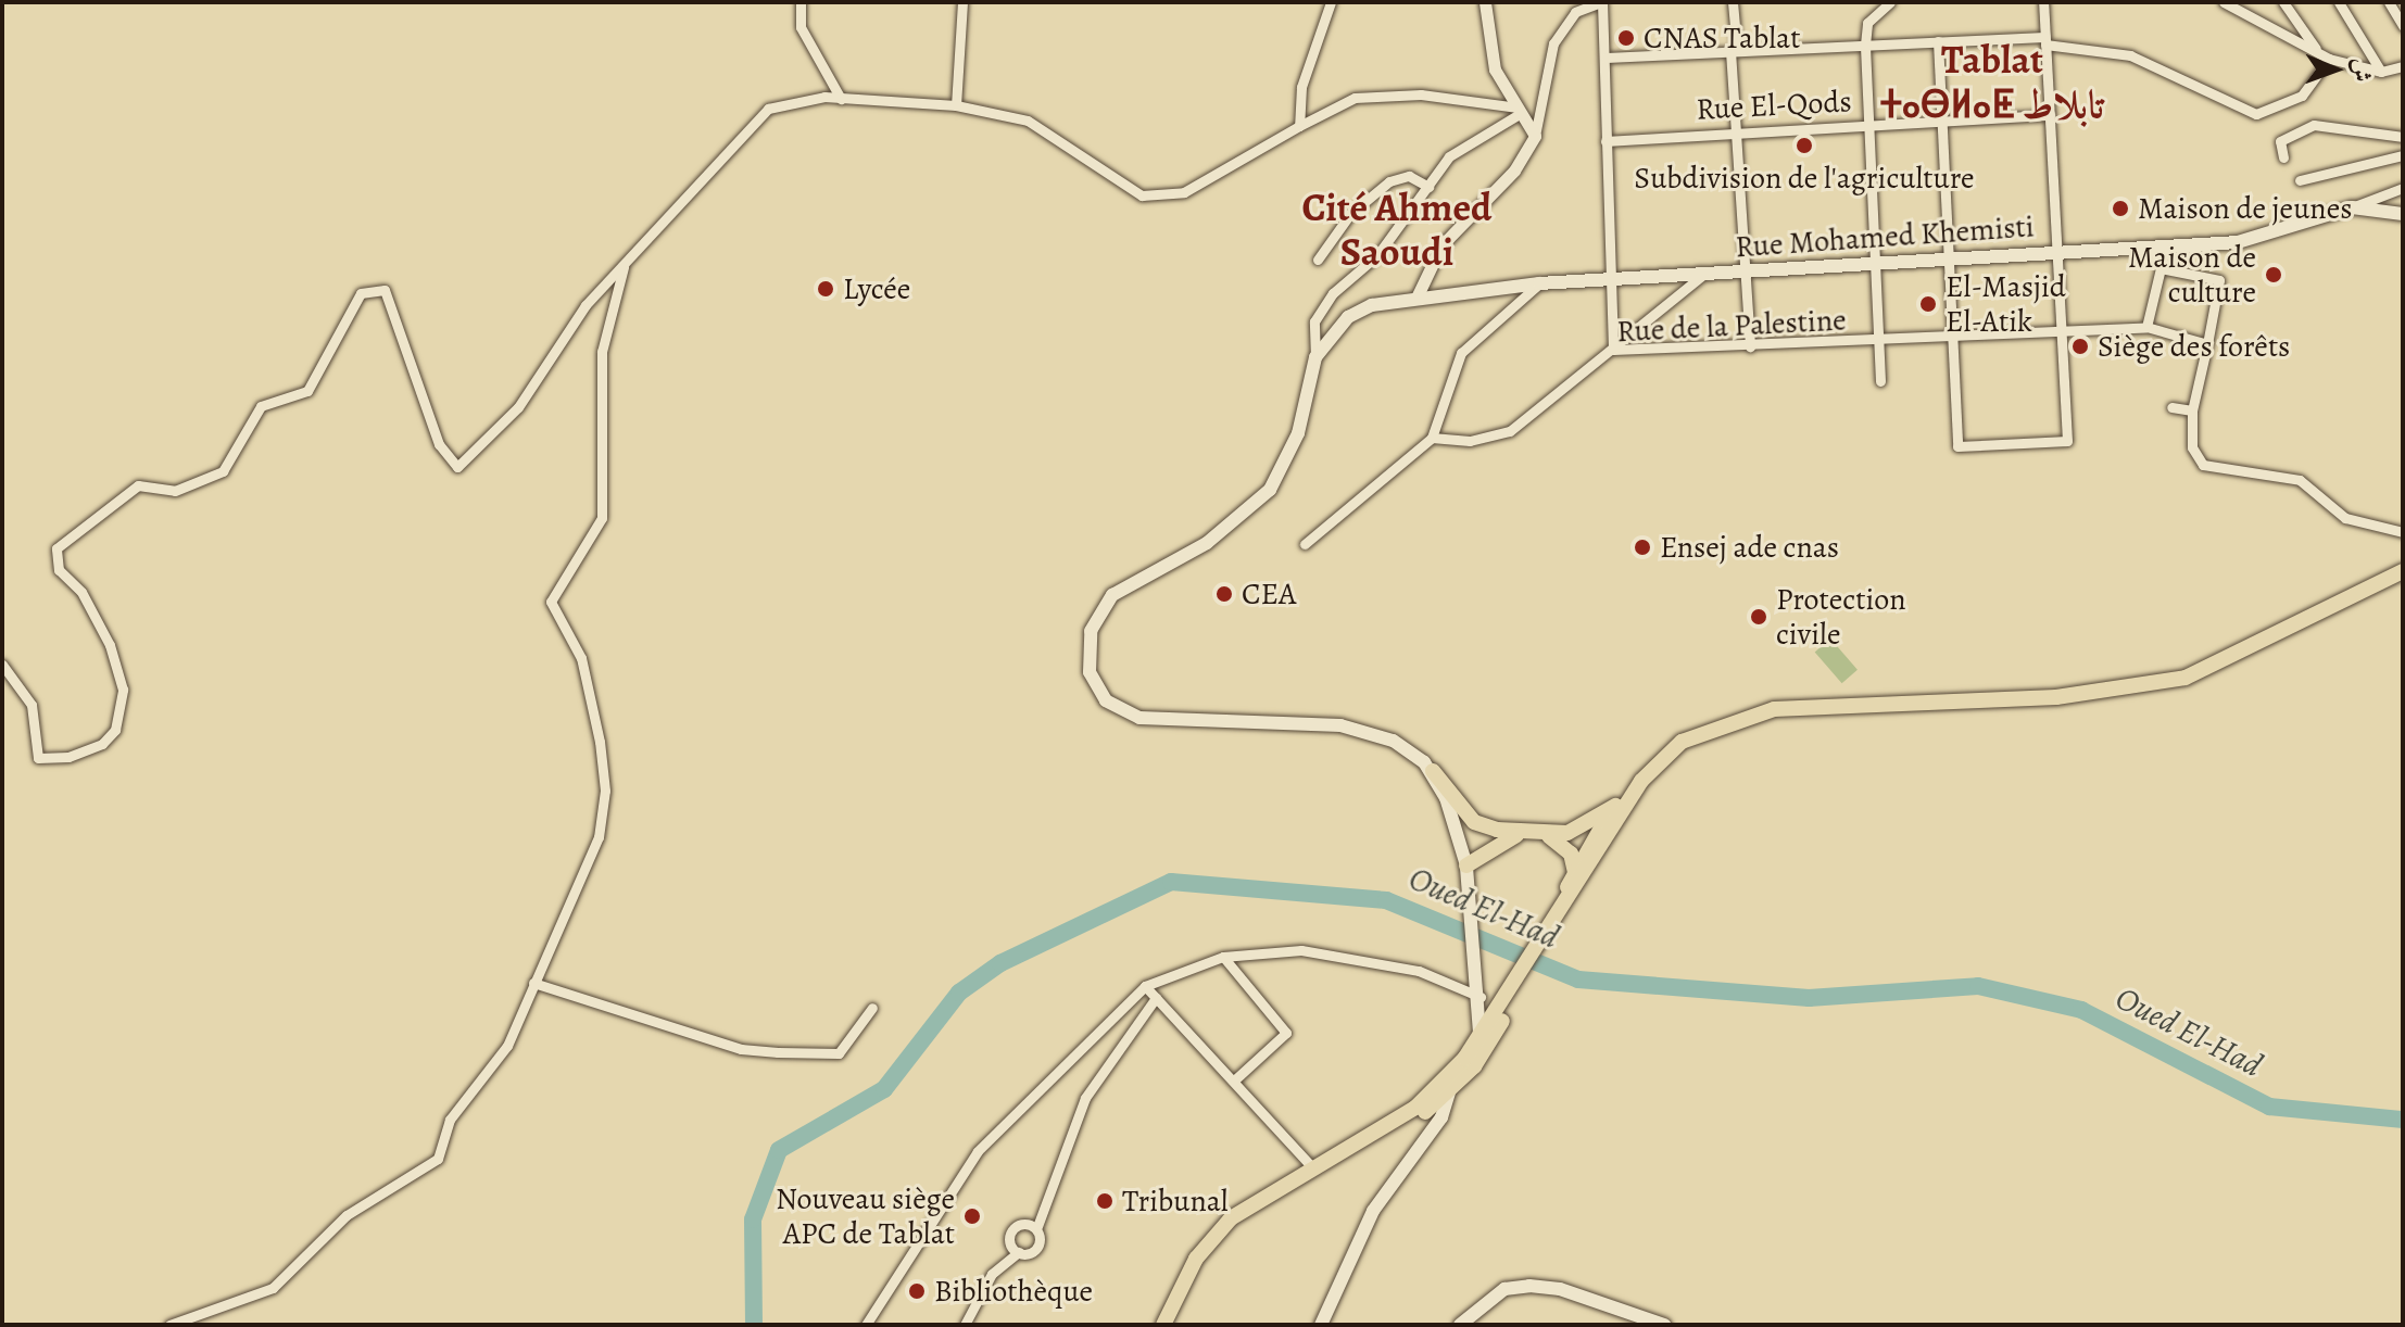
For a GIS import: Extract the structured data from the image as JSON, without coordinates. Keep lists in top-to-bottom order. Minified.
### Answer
{"streets":{"main road":["Rue Mohamed Khemisti"],"street":["Rue El-Qods","Rue de la Palestine"]},"districts":["Tablat ⵜⴰⴱⵍⴰⵟ تابلاط","Cité Ahmed Saoudi"],"water":["Oued El-Had"],"places":["CNAS Tablat","Subdivision de l'agriculture","Maison de jeunes","Maison de culture","Lycée","El-Masjid El-Atik","Siège des forêts","Ensej ade cnas","CEA","Protection civile","Tribunal","Nouveau siège APC de Tablat","Bibliothèque"],"north":"right"}
